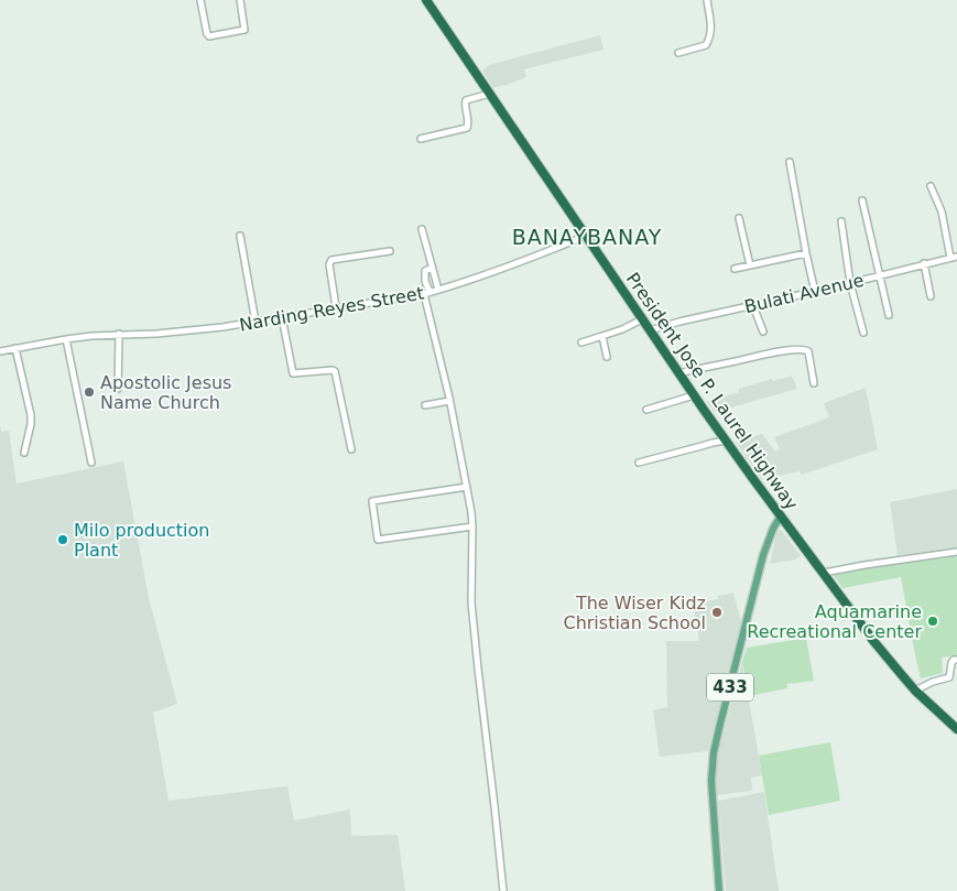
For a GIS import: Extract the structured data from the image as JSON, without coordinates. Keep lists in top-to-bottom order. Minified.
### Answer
{"streets":{"highway":["President Jose P. Laurel Highway"],"main road":["433"],"street":["Bulati Avenue","Narding Reyes Street"]},"crossings":[["Bulati Avenue","President Jose P. Laurel Highway"],["Narding Reyes Street","President Jose P. Laurel Highway"],["President Jose P. Laurel Highway","433"]],"districts":["BANAYBANAY"],"places":["Apostolic Jesus Name Church","Milo production Plant","The Wiser Kidz Christian School","Aquamarine Recreational Center"]}
